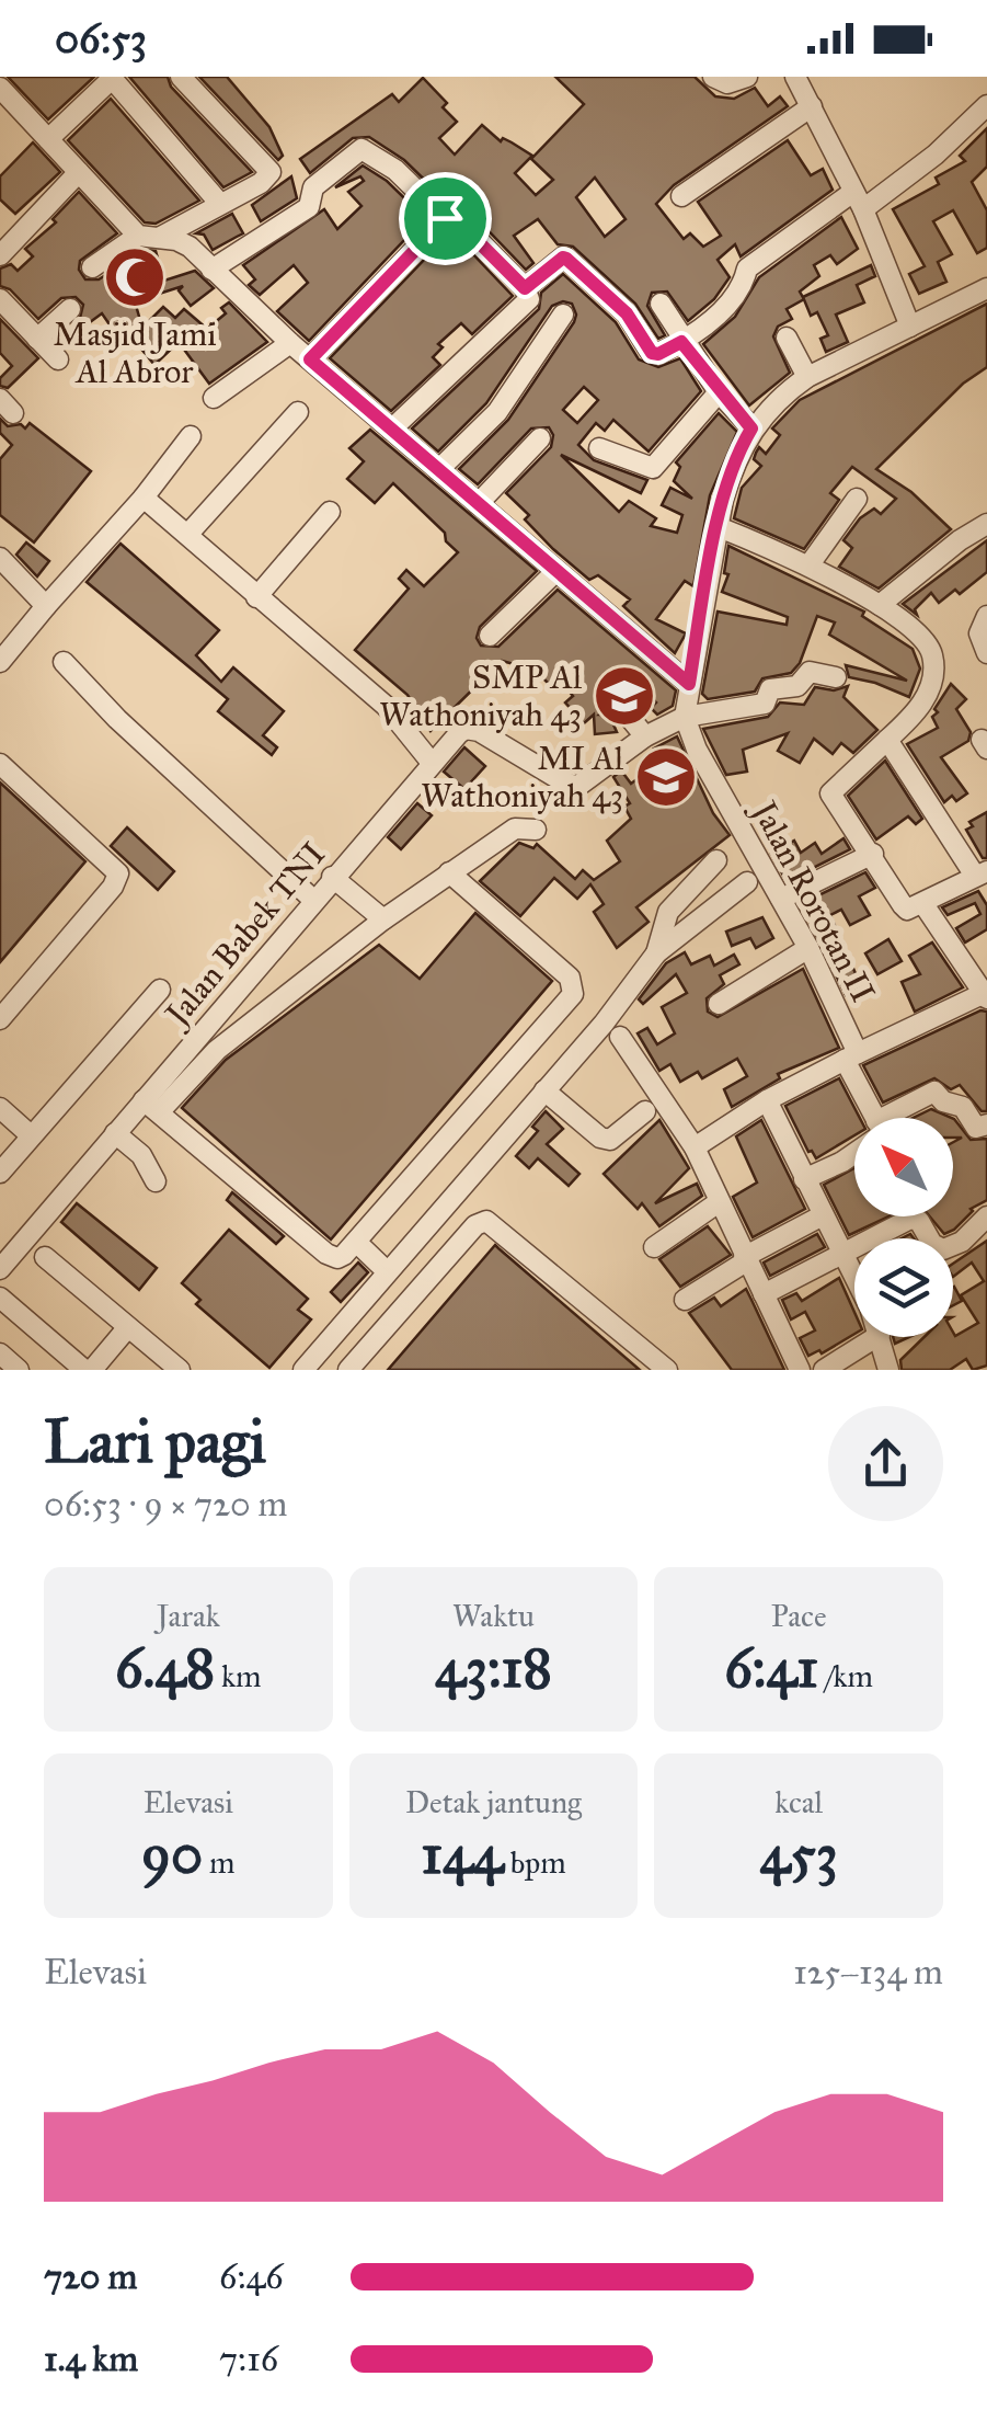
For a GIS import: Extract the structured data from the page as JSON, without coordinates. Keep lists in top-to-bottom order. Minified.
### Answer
{"streets":{"street":["Jalan Rorotan II","Jalan Babek TNI"]},"places":{"mosque":["Masjid Jami Al Abror"],"school or university":["SMP Al Wathoniyah 43","MI Al Wathoniyah 43"]},"north":"top left","page":{"status":"06:53","heading":["Lari pagi","06:53 · 9 × 720 m"],"stats":[["Jarak","6.48 km"],["Waktu","43:18"],["Pace","6:41 /km"],["Elevasi","90 m"],["Detak jantung","144 bpm"],["kcal","453"]],"chart":["Elevasi","125–134 m"],"list":[{"name":"720 m","note":"6:46"},{"name":"1.4 km","note":"7:16"}]}}
